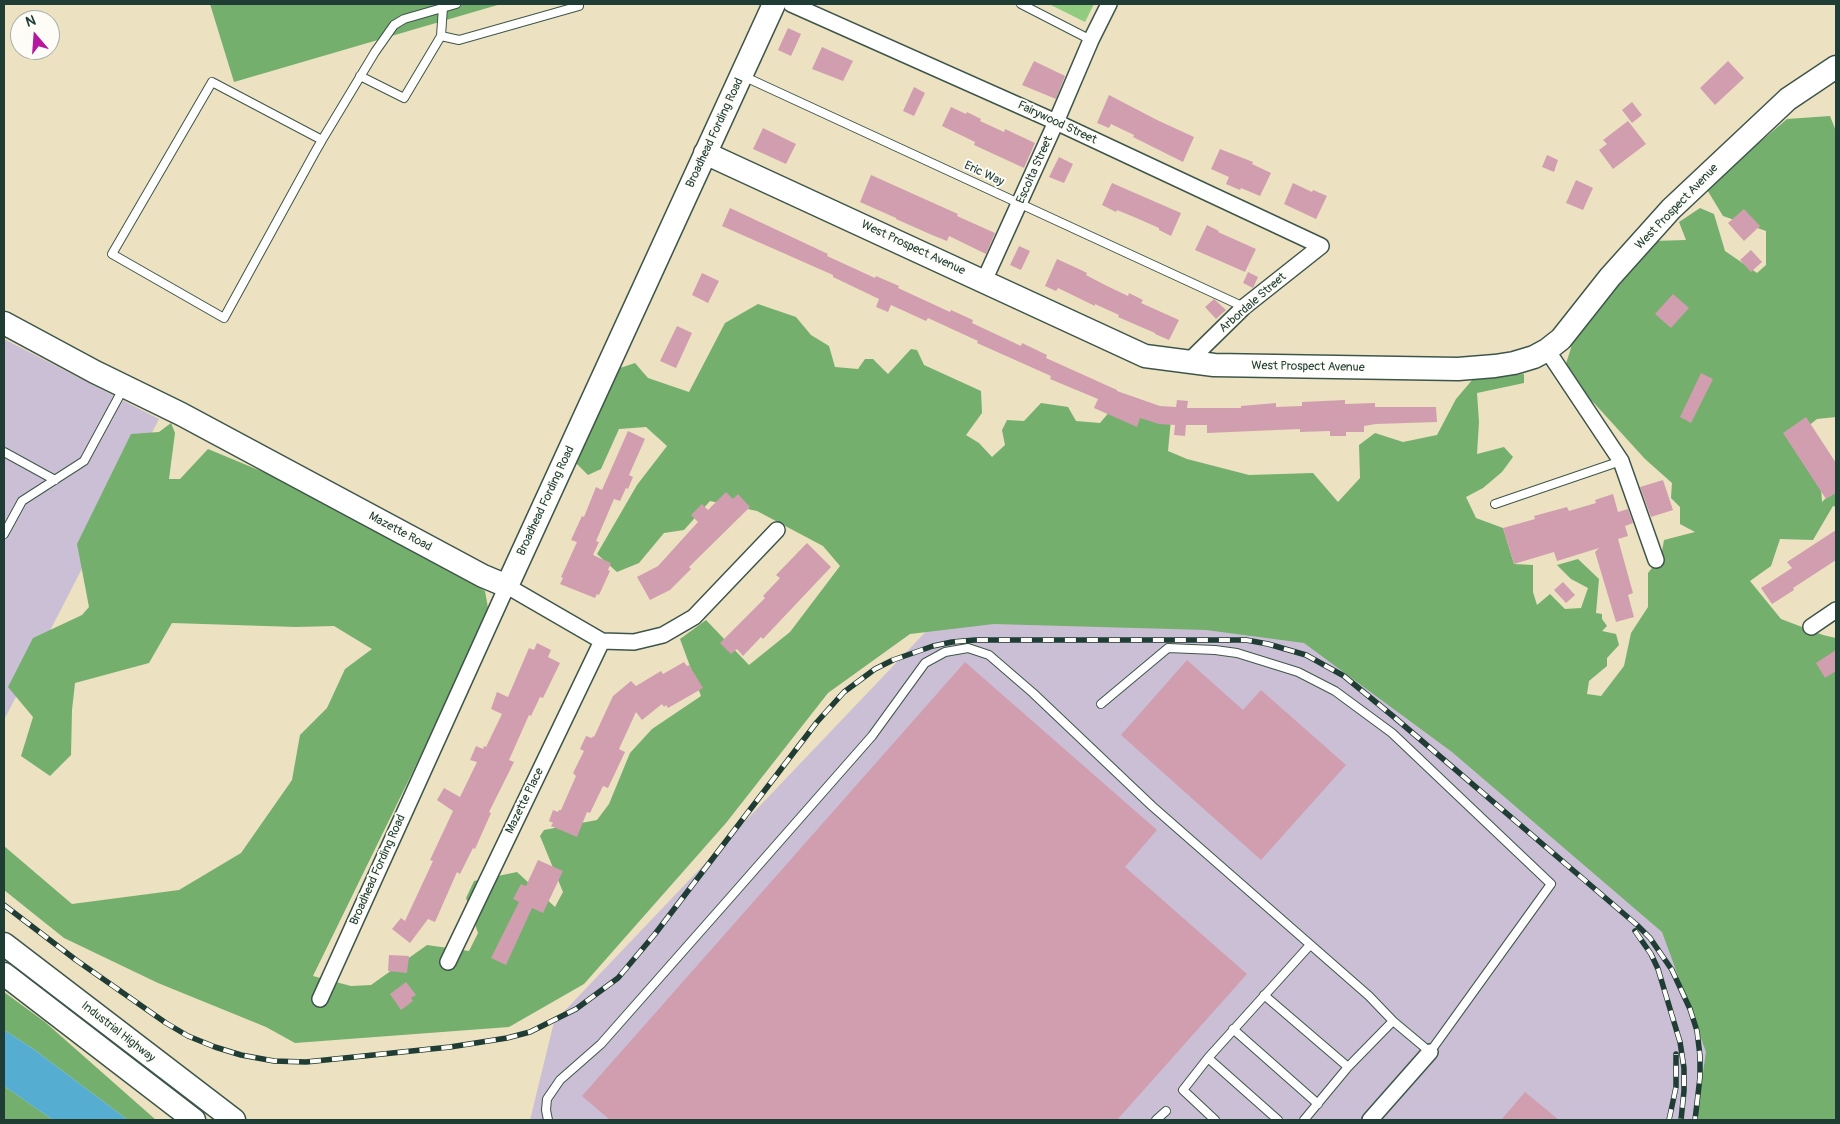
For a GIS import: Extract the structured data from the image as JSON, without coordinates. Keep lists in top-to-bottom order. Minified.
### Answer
{"streets":{"street":["Fairywood Street","Broadhead Fording Road","Escolta Street","West Prospect Avenue","Arbordale Street","Mazette Road","Mazette Place","Industrial Highway"],"lane":["Eric Way"]},"crossings":[["Fairywood Street","Escolta Street"],["Fairywood Street","Arbordale Street"],["Broadhead Fording Road","Eric Way"],["Broadhead Fording Road","West Prospect Avenue"],["Broadhead Fording Road","Mazette Road"],["Escolta Street","Eric Way"],["Escolta Street","West Prospect Avenue"],["Eric Way","Arbordale Street"],["West Prospect Avenue","Arbordale Street"],["Mazette Road","Mazette Place"]],"north":"top"}
